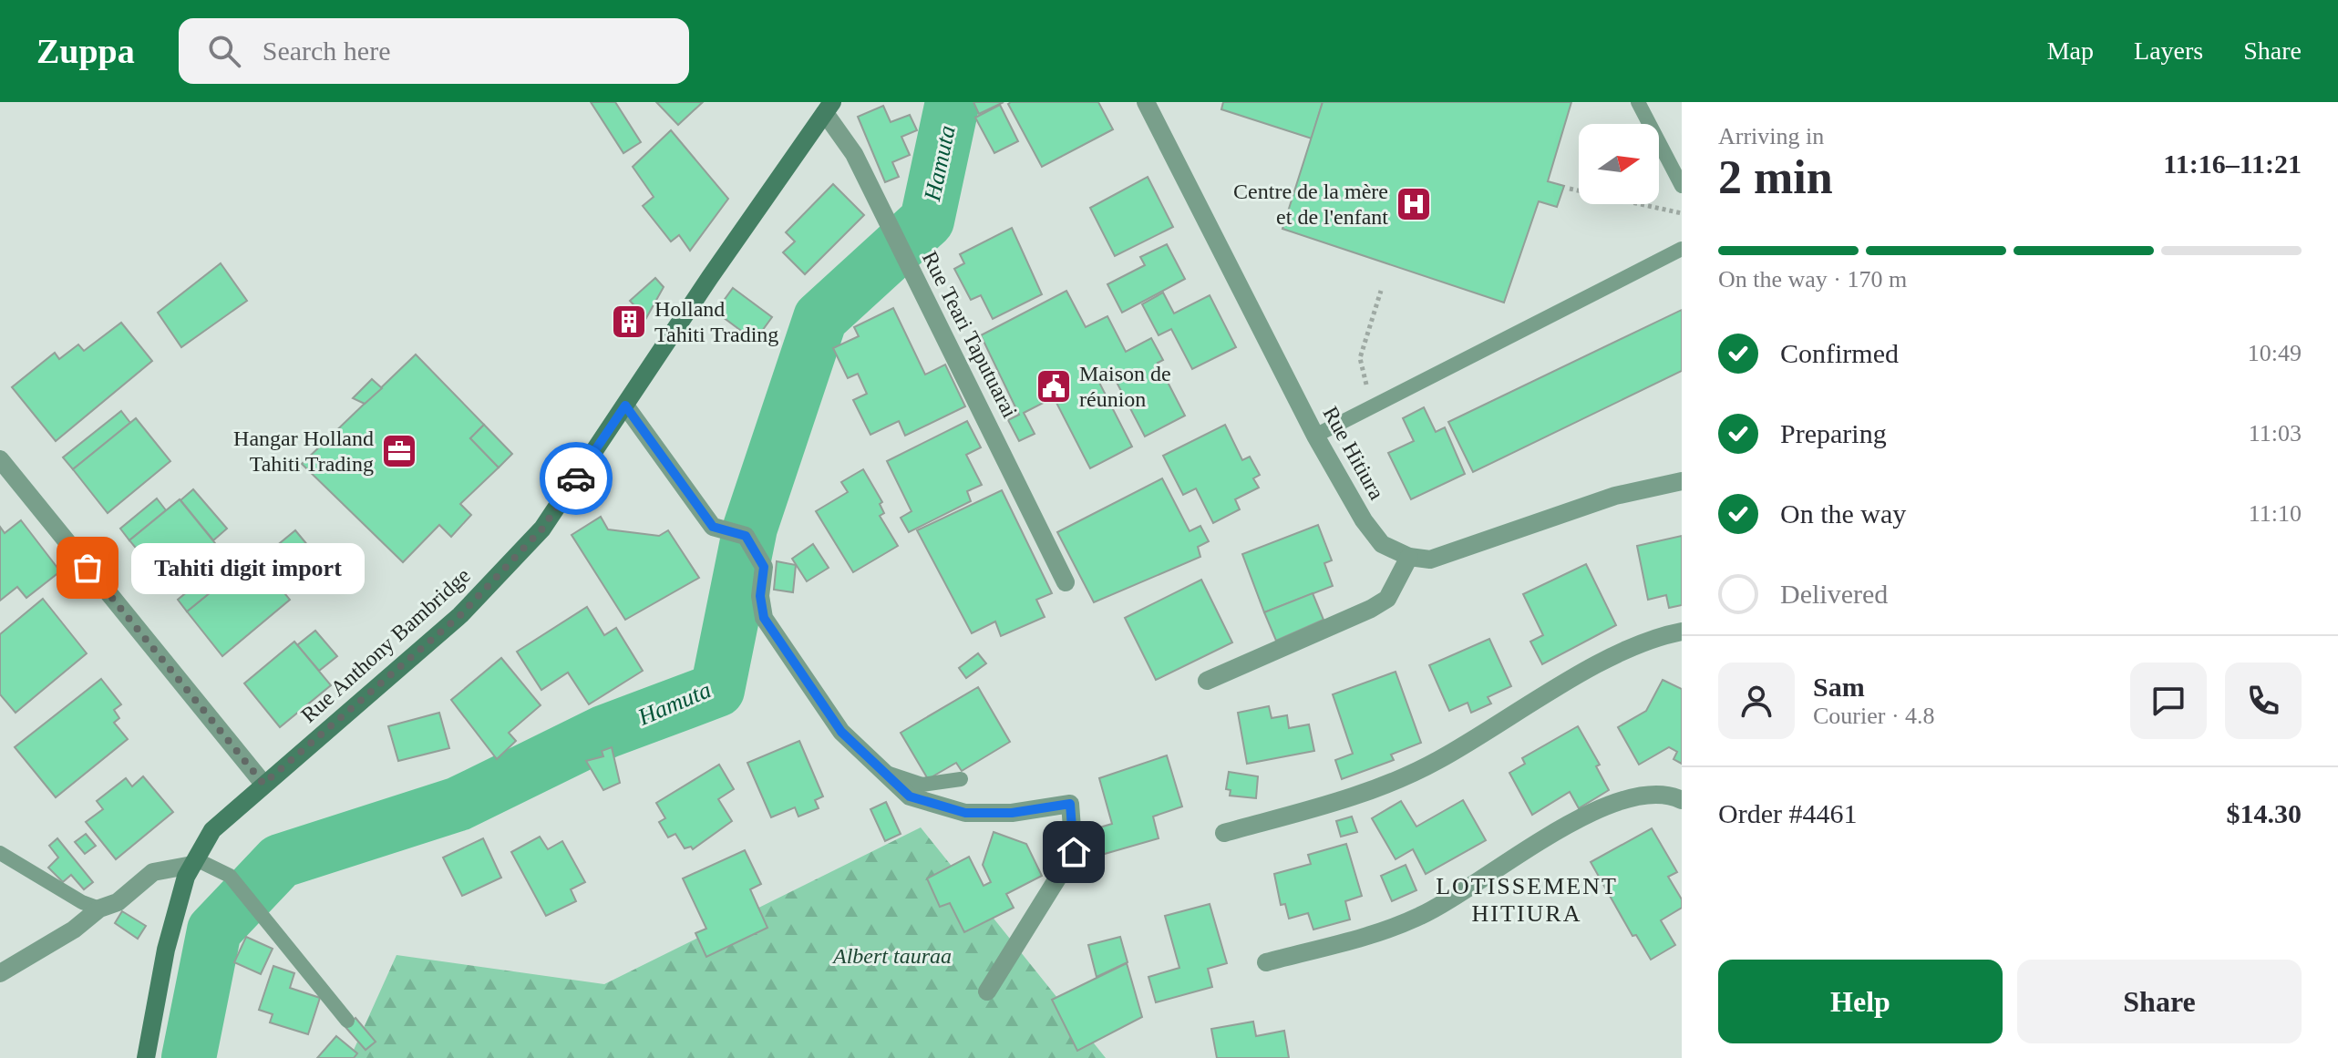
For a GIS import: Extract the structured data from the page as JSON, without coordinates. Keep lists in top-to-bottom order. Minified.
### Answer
{"streets":{"main road":["Rue Anthony Bambridge"],"street":["Rue Teari Taputuarai","Rue Hitiura"]},"crossings":[["Rue Teari Taputuarai","Rue Anthony Bambridge"]],"districts":["LOTISSEMENT HITIURA"],"water":["Hamuta"],"parks":["Albert tauraa"],"places":{"hospital":["Centre de la mère et de l'enfant"],"building":["Holland Tahiti Trading"],"public building":["Maison de réunion"],"office":["Hangar Holland Tahiti Trading"],"other":["Tahiti digit import"]},"north":"right","page":{"header":"Zuppa","search":"Search here","nav":["Map","Layers","Share"],"heading":["2 min","Arriving in","11:16–11:21"],"panel":["Sam","Courier · 4.8","Order #4461","$14.30"],"bar":"On the way · 170 m","list":[["Confirmed","10:49"],["Preparing","11:03"],["On the way","11:10"],"Delivered"],"bubble":"Tahiti digit import","buttons":["Help","Share"]}}
